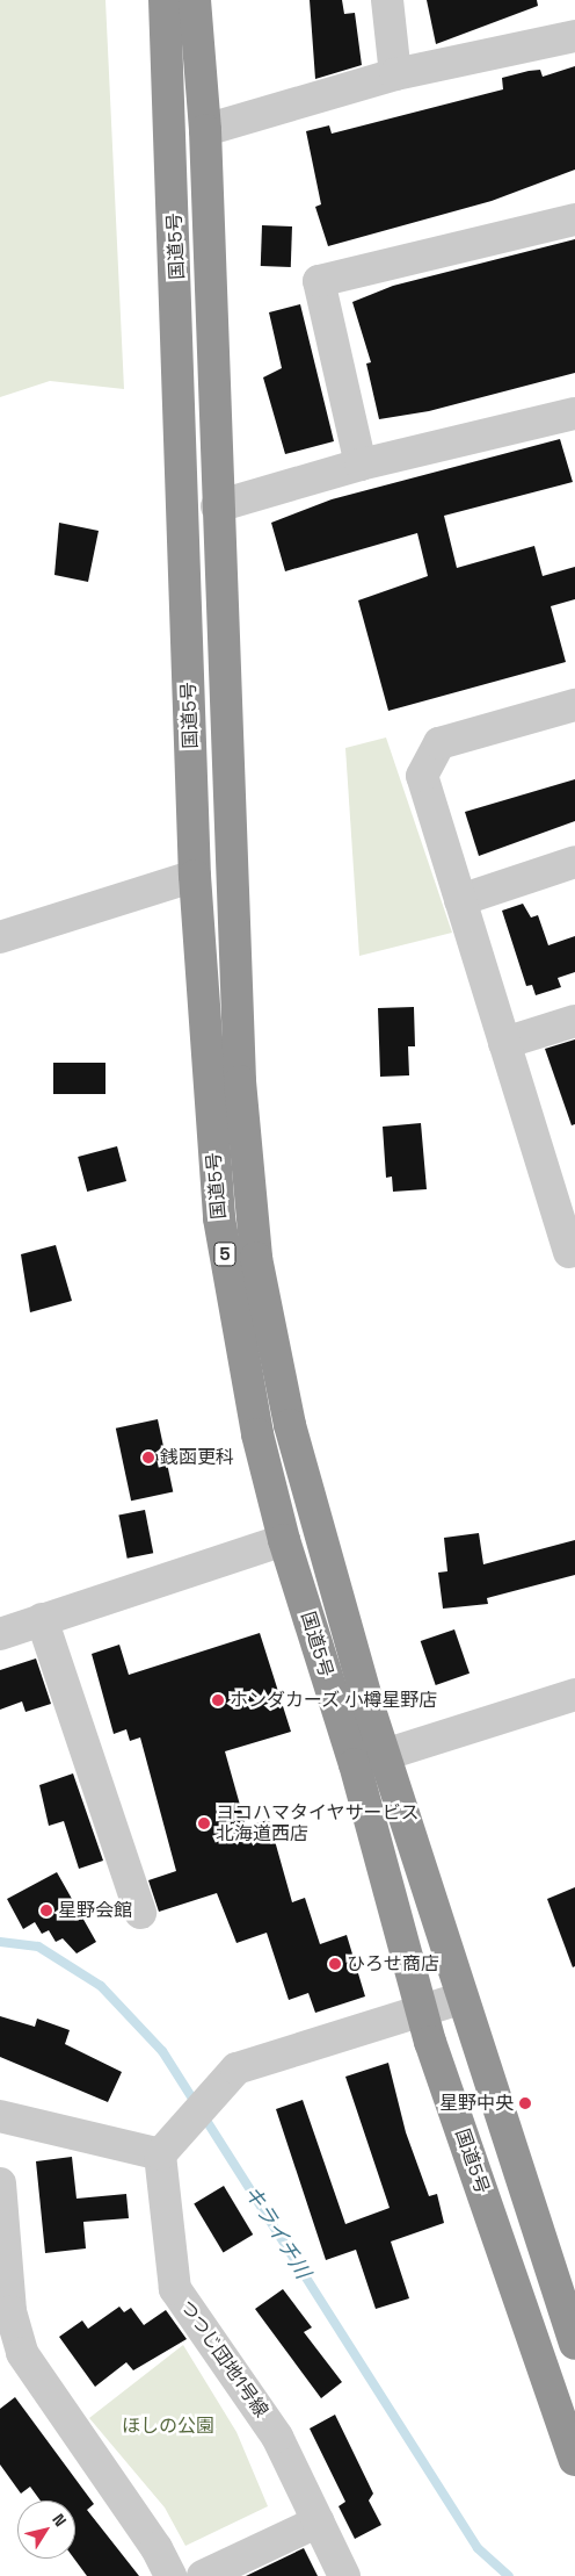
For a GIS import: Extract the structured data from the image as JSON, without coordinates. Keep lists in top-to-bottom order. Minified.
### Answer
{"streets":{"highway":["国道5号","5"],"street":["つつじ団地1号線"]},"water":["キライチ川"],"parks":["ほしの公園"],"places":["銭函更科","ホンダカーズ 小樽星野店","ヨコハマタイヤサービス 北海道西店","星野会館","ひろせ商店","星野中央"],"north":"top right"}
